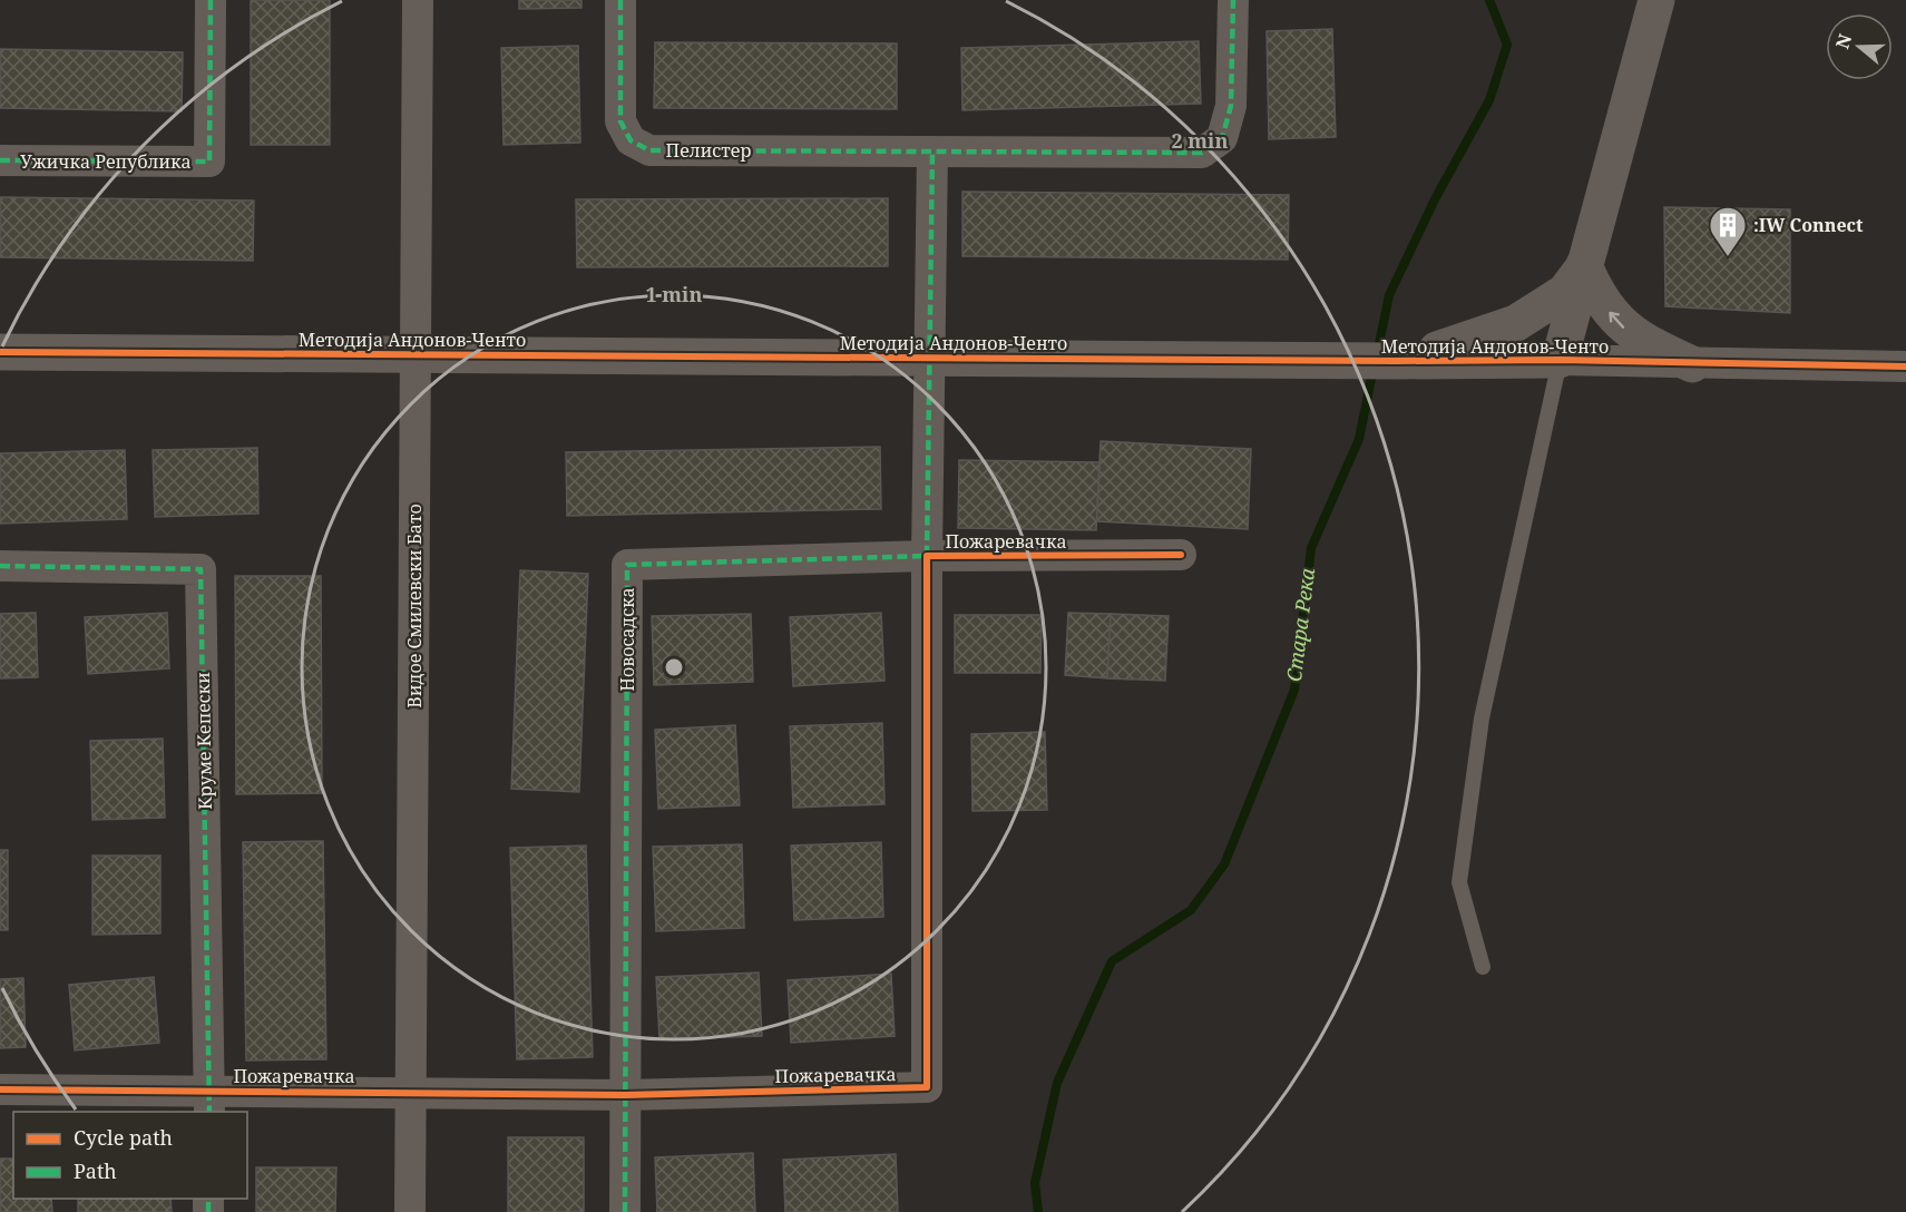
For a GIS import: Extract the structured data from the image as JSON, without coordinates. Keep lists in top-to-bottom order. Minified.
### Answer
{"streets":{"street":["Пелистер","Ужичка Република","Методија Андонов-Ченто","Пожаревачка","Видое Смилевски Бато","Новосадска","Круме Кепески"]},"crossings":[["Методија Андонов-Ченто","Видое Смилевски Бато"],["Пожаревачка","Видое Смилевски Бато"],["Пожаревачка","Новосадска"],["Пожаревачка","Круме Кепески"]],"water":["Стара Река"],"places":{"building":[":IW Connect"]},"legend":["Cycle path","Path"],"north":"left","rings":["2 min","1 min"]}
